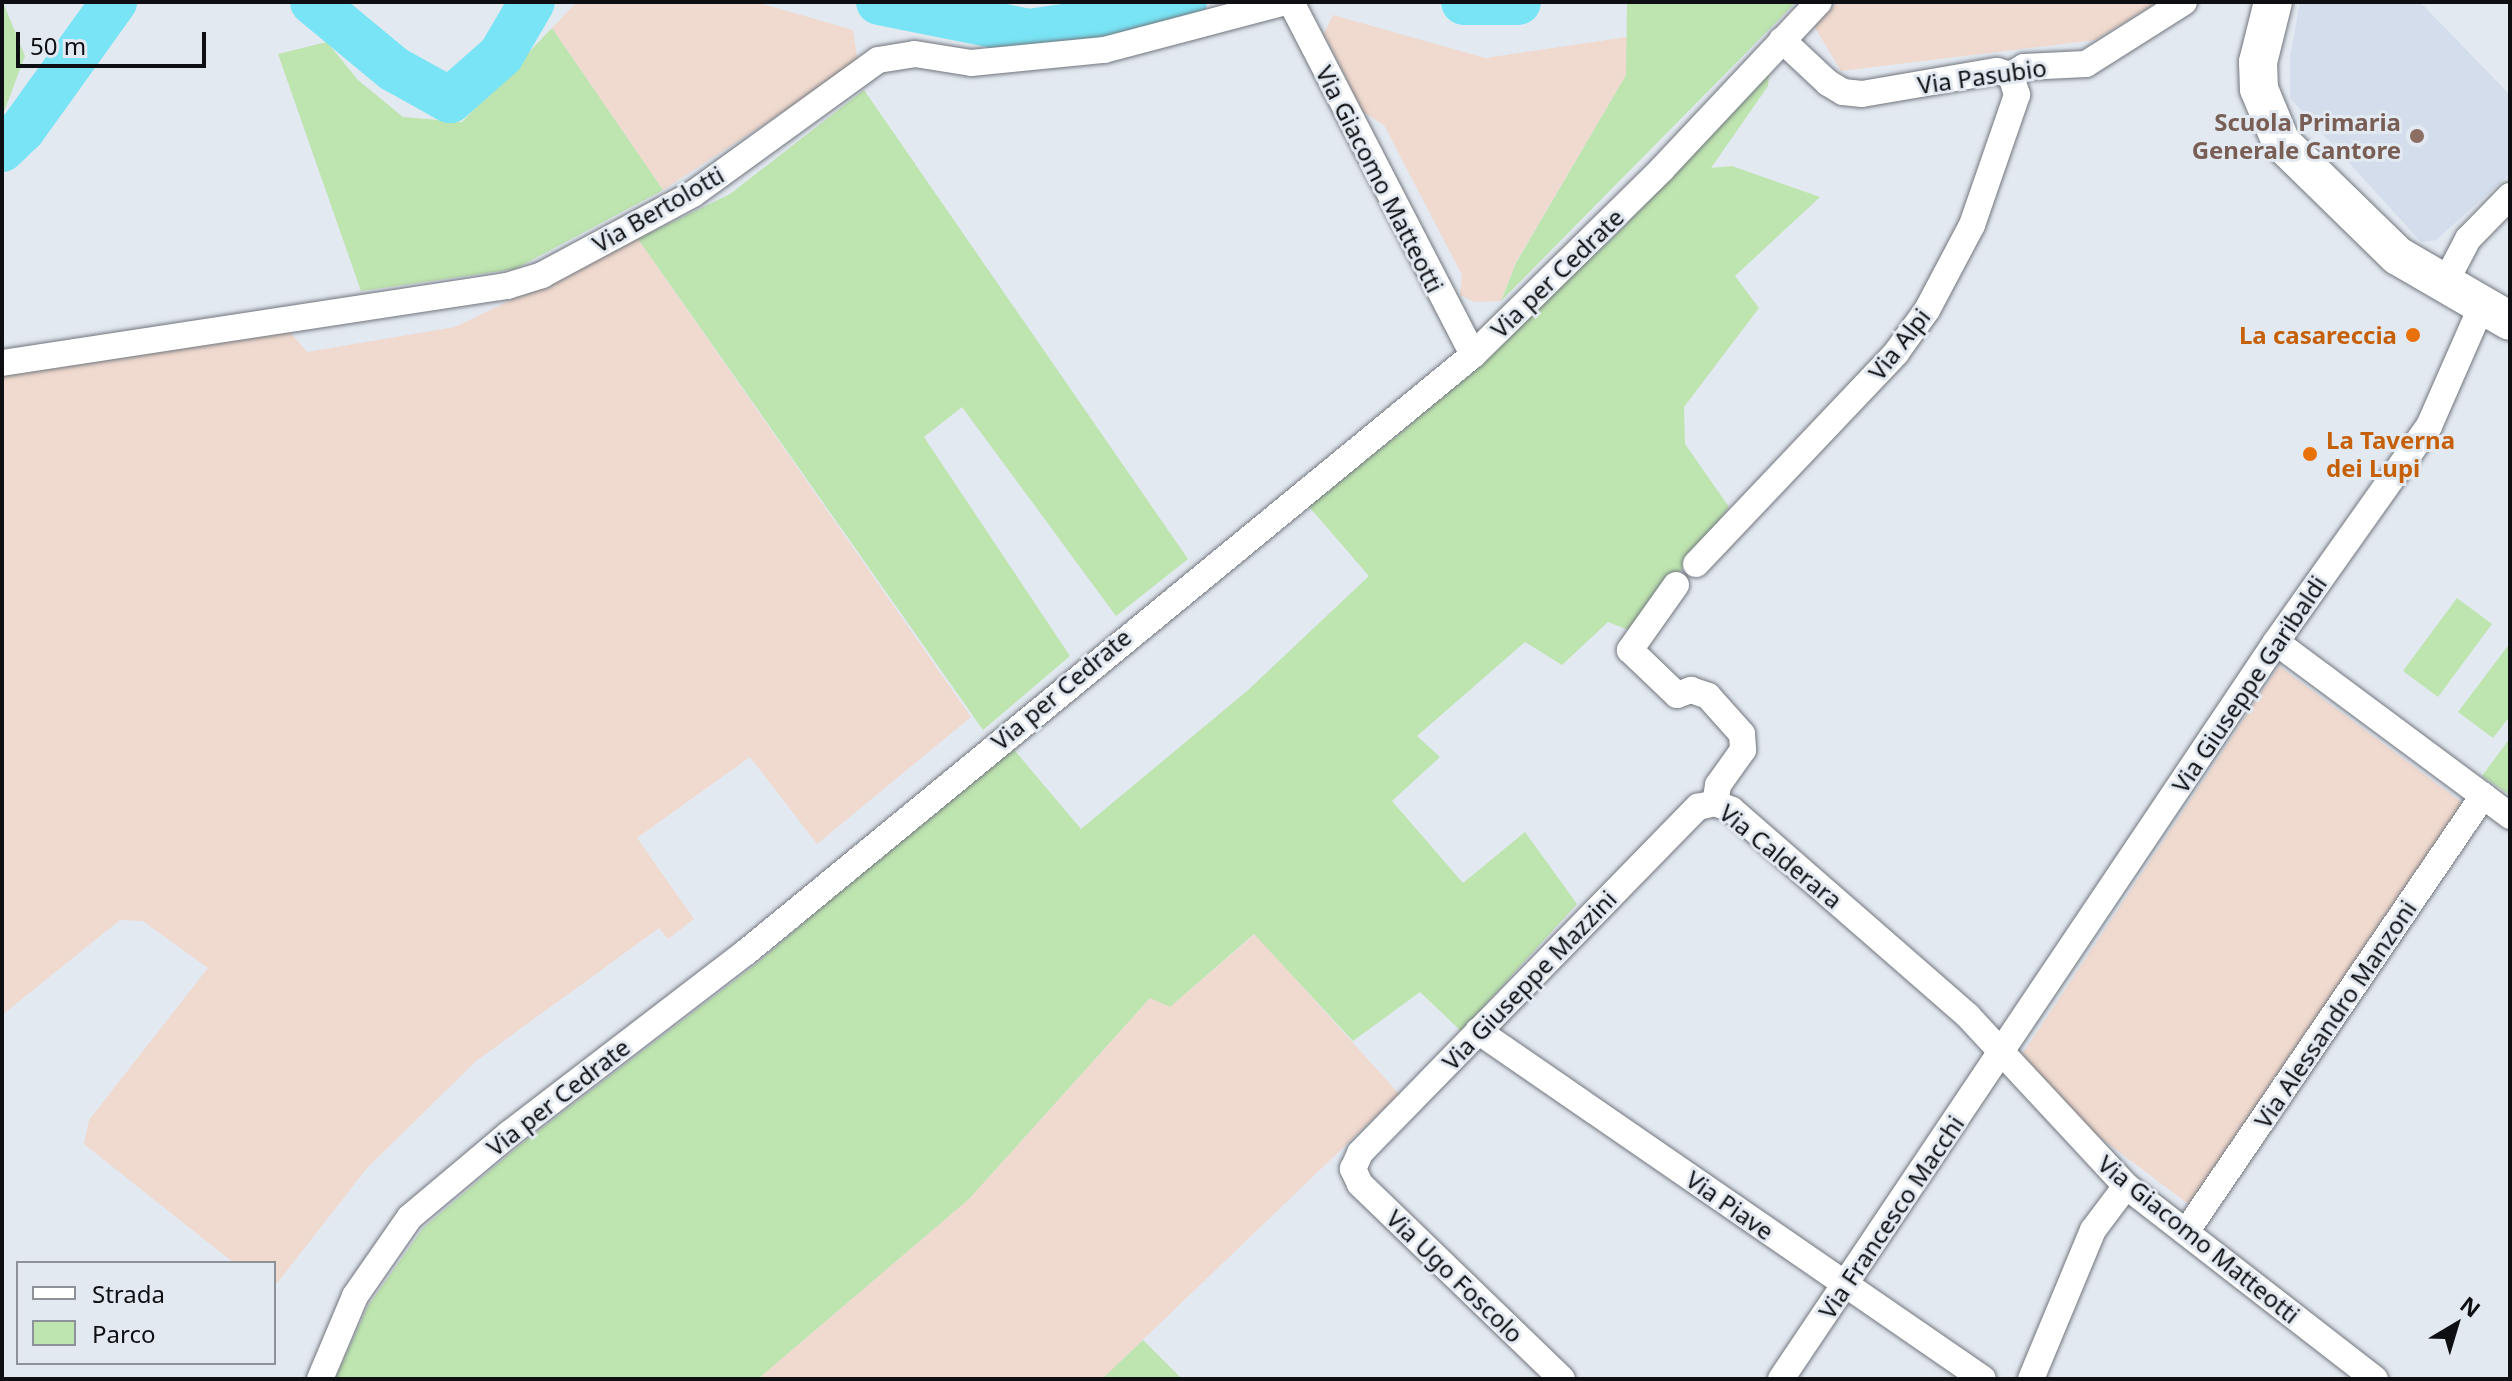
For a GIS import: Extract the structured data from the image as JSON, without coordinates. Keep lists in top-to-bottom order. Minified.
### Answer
{"streets":{"street":["Via Pasubio","Via Giacomo Matteotti","Via Bertolotti","Via per Cedrate","Via Alpi","Via Giuseppe Garibaldi","Via Calderara","Via Giuseppe Mazzini","Via Alessandro Manzoni","Via Piave","Via Francesco Macchi","Via Ugo Foscolo"]},"crossings":[["Via Pasubio","Via per Cedrate"],["Via Pasubio","Via Alpi"],["Via Giacomo Matteotti","Via Bertolotti"],["Via Giacomo Matteotti","Via per Cedrate"],["Via Giacomo Matteotti","Via Giuseppe Garibaldi"],["Via Giacomo Matteotti","Via Calderara"],["Via Giacomo Matteotti","Via Alessandro Manzoni"],["Via Giacomo Matteotti","Via Francesco Macchi"],["Via Giuseppe Garibaldi","Via Calderara"],["Via Giuseppe Garibaldi","Via Francesco Macchi"],["Via Calderara","Via Giuseppe Mazzini"],["Via Calderara","Via Francesco Macchi"],["Via Giuseppe Mazzini","Via Piave"],["Via Giuseppe Mazzini","Via Ugo Foscolo"],["Via Piave","Via Francesco Macchi"]],"places":["Scuola Primaria Generale Cantore","La casareccia","La Taverna dei Lupi"],"legend":["Strada","Parco"],"scale_bar":"50 m","north":"top right"}
